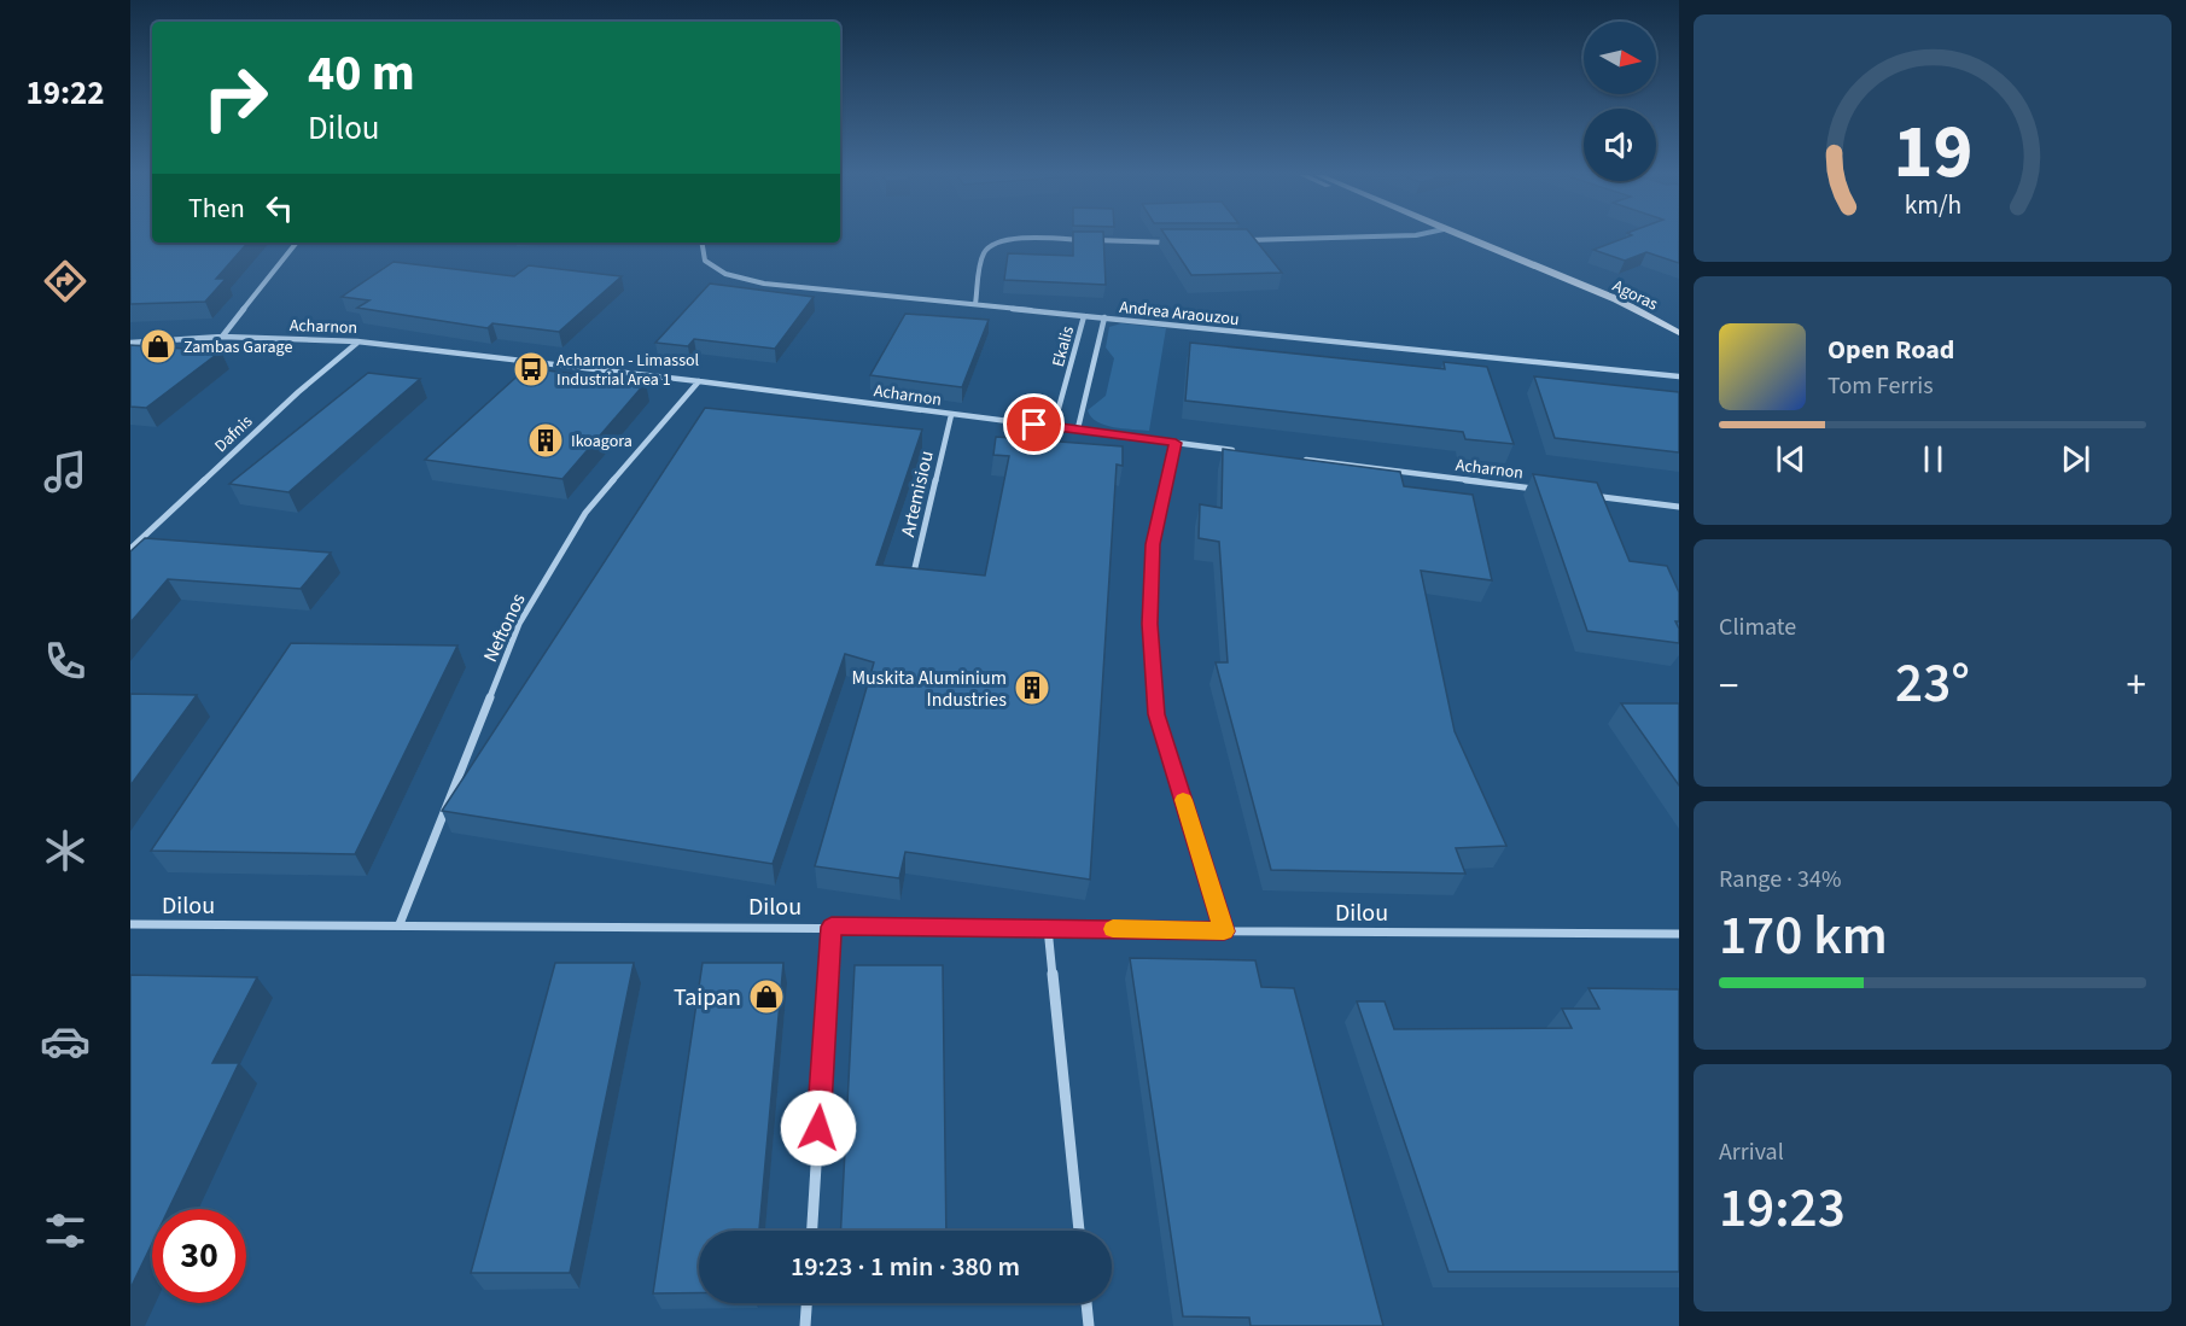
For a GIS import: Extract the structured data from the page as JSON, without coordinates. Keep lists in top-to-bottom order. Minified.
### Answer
{"streets":{"main road":["Agoras"],"street":["Andrea Araouzou","Acharnon","Ekalis","Dafnis","Artemisiou","Neftonos","Dilou"]},"crossings":[["Andrea Araouzou","Ekalis"],["Acharnon","Ekalis"],["Acharnon","Dafnis"],["Acharnon","Artemisiou"],["Acharnon","Neftonos"],["Neftonos","Dilou"]],"places":{"shop":["Zambas Garage","Taipan"],"bus stop":["Acharnon - Limassol Industrial Area 1"],"building":["Ikoagora","Muskita Aluminium Industries"]},"north":"right","page":{"tabs":"19:22","turn":["40 m","Dilou"],"then":"Then","song":["Open Road","Tom Ferris"],"tile":["Climate",["Range · 34%","170 km"],["Arrival","19:23"]],"heat":["−","23°","+"],"limit":"30","trip":"19:23 · 1 min · 380 m","gauge":["19","km/h"]}}
